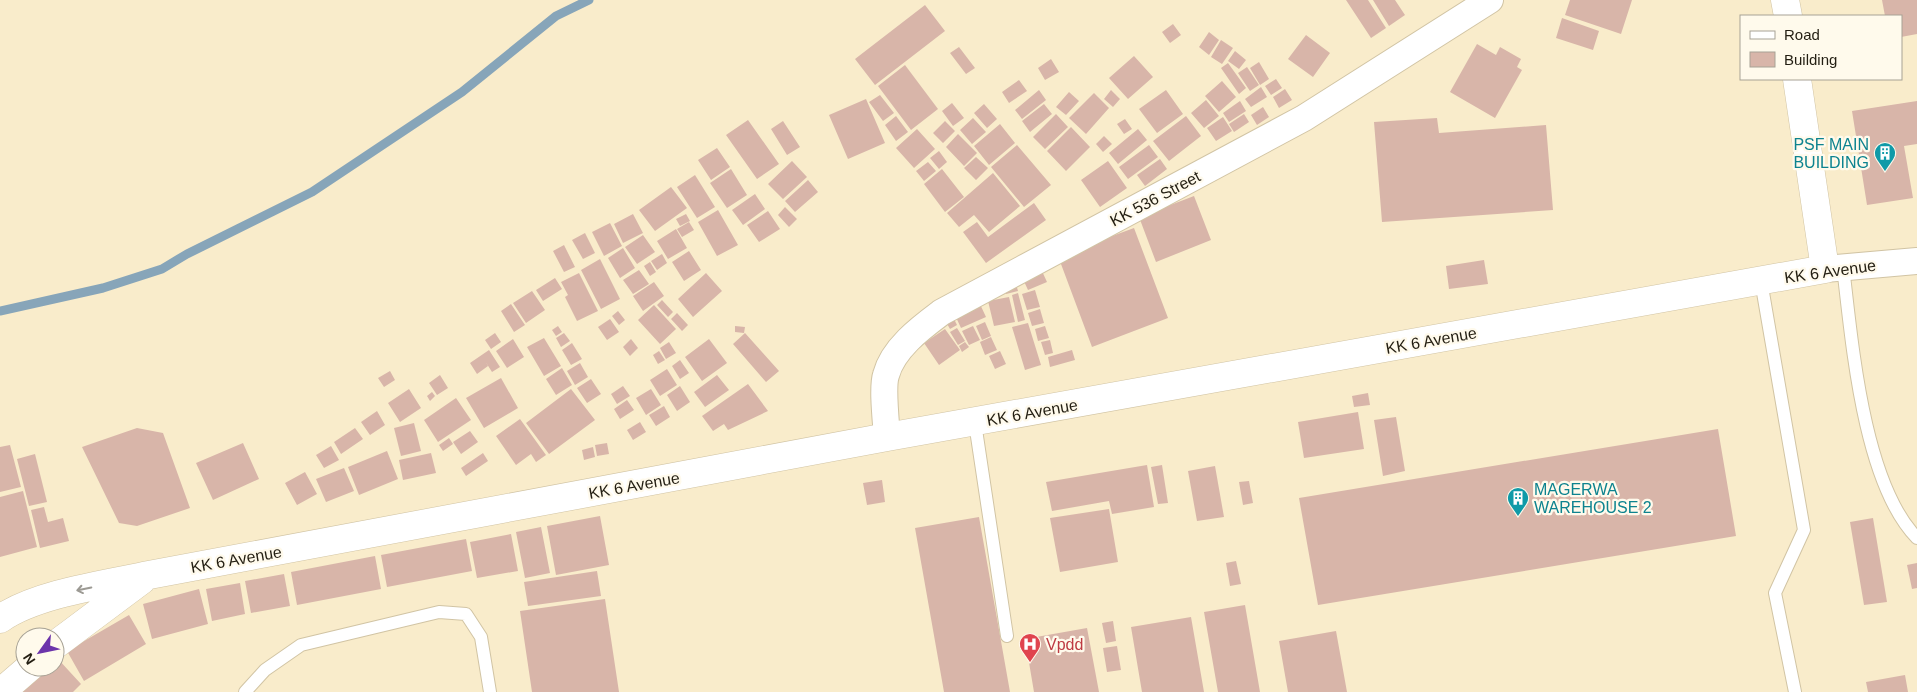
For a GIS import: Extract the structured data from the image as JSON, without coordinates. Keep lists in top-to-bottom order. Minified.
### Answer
{"streets":{"main road":["KK 6 Avenue"],"street":["KK 536 Street"]},"crossings":[["KK 536 Street","KK 6 Avenue"]],"places":{"building":["PSF MAIN BUILDING","MAGERWA WAREHOUSE 2"],"hospital":["Vpdd"]},"legend":["Road","Building"],"north":"bottom left"}
